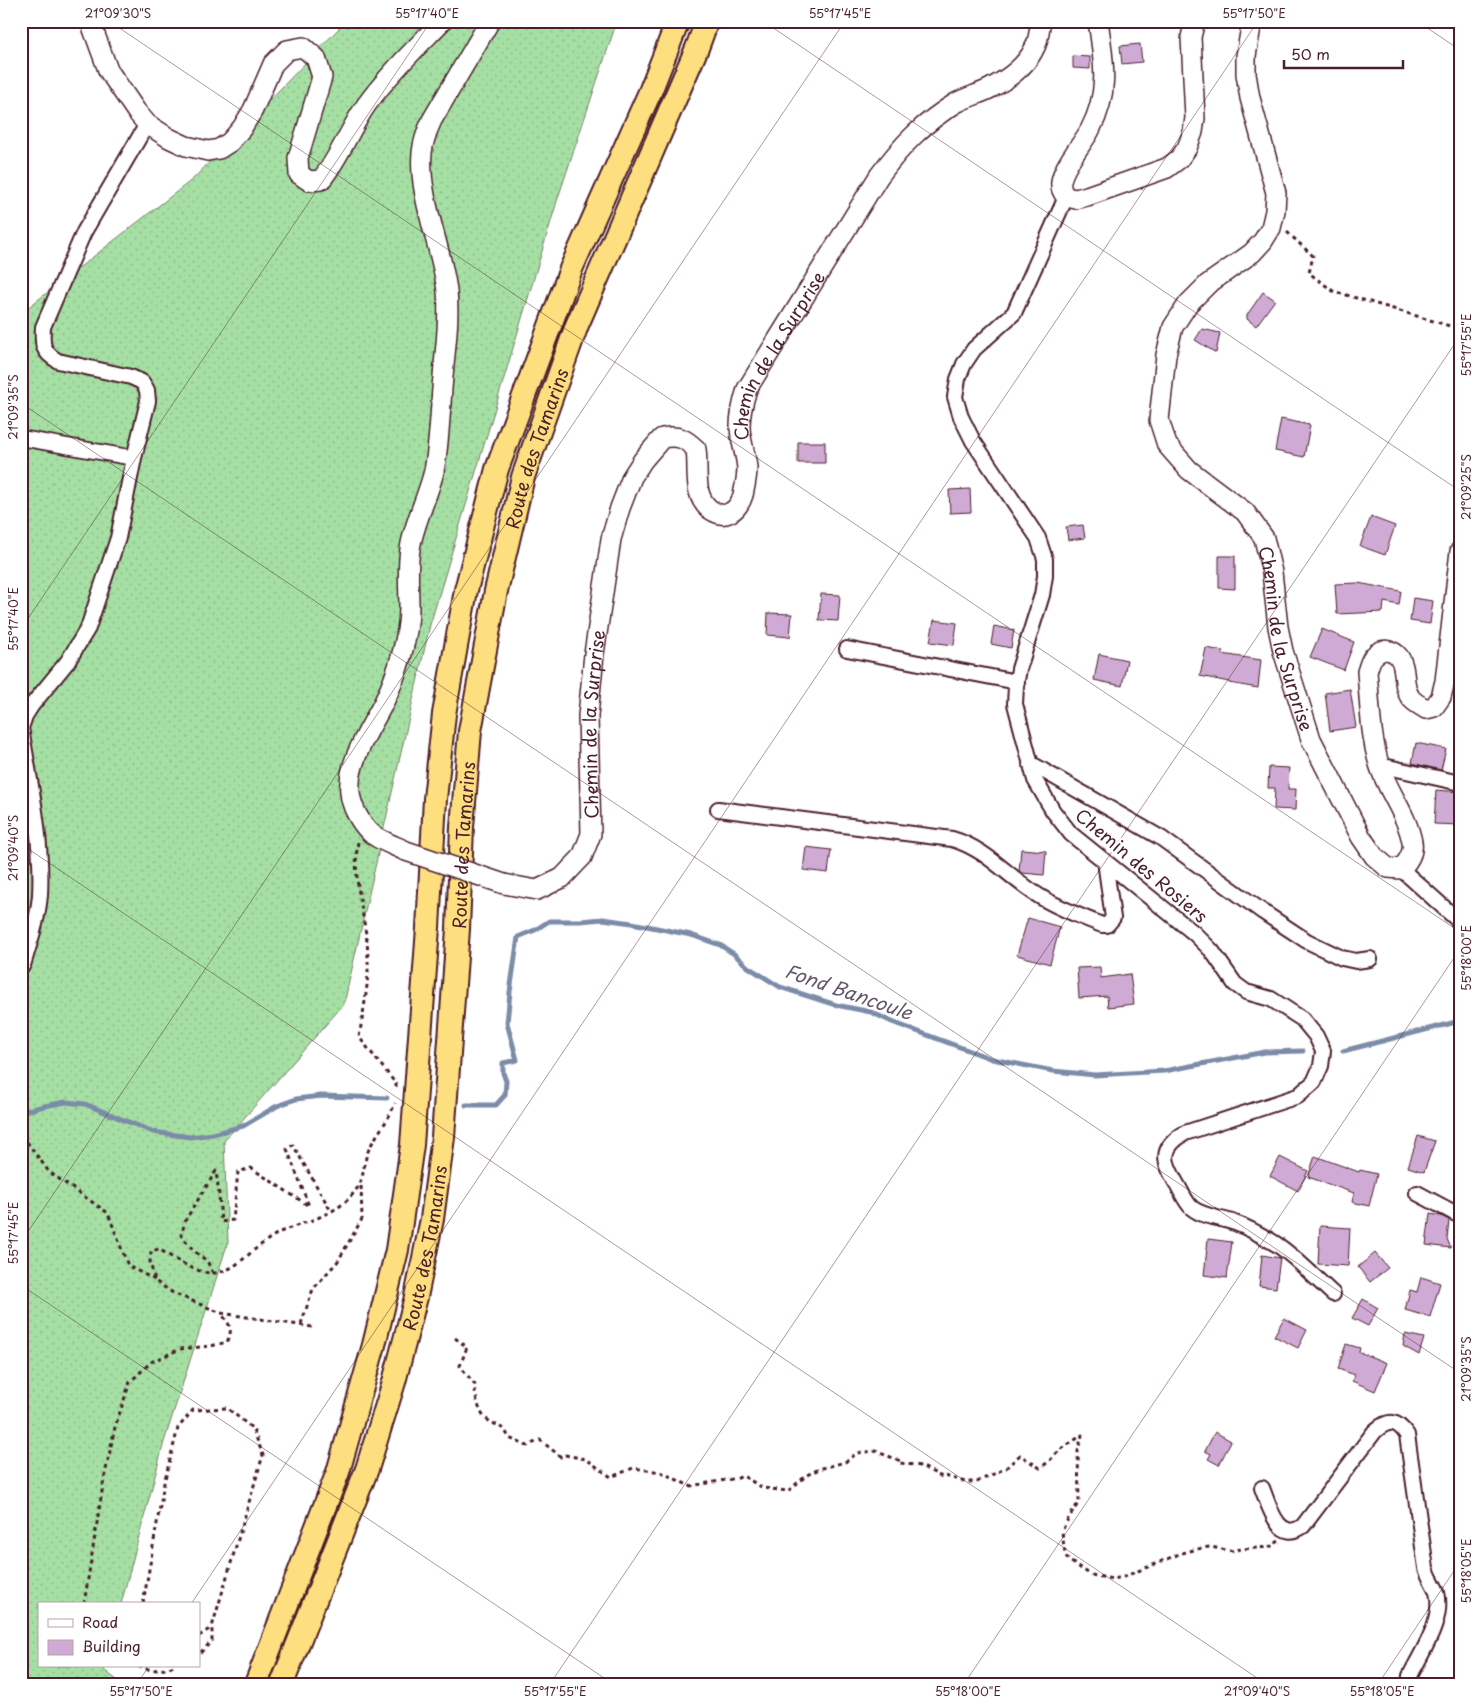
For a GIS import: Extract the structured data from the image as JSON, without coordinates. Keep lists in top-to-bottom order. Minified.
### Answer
{"streets":{"highway":["Route des Tamarins"],"main road":["Chemin de la Surprise"],"street":["Chemin des Rosiers"]},"water":["Fond Bancoule"],"legend":["Road","Building"],"scale_bar":"50 m","coordinates":["21°09'30\"S","55°17'40\"E","55°17'45\"E","55°17'50\"E","55°17'55\"E","21°09'35\"S","21°09'25\"S","21°09'40\"S","55°18'00\"E","55°18'05\"E"]}
